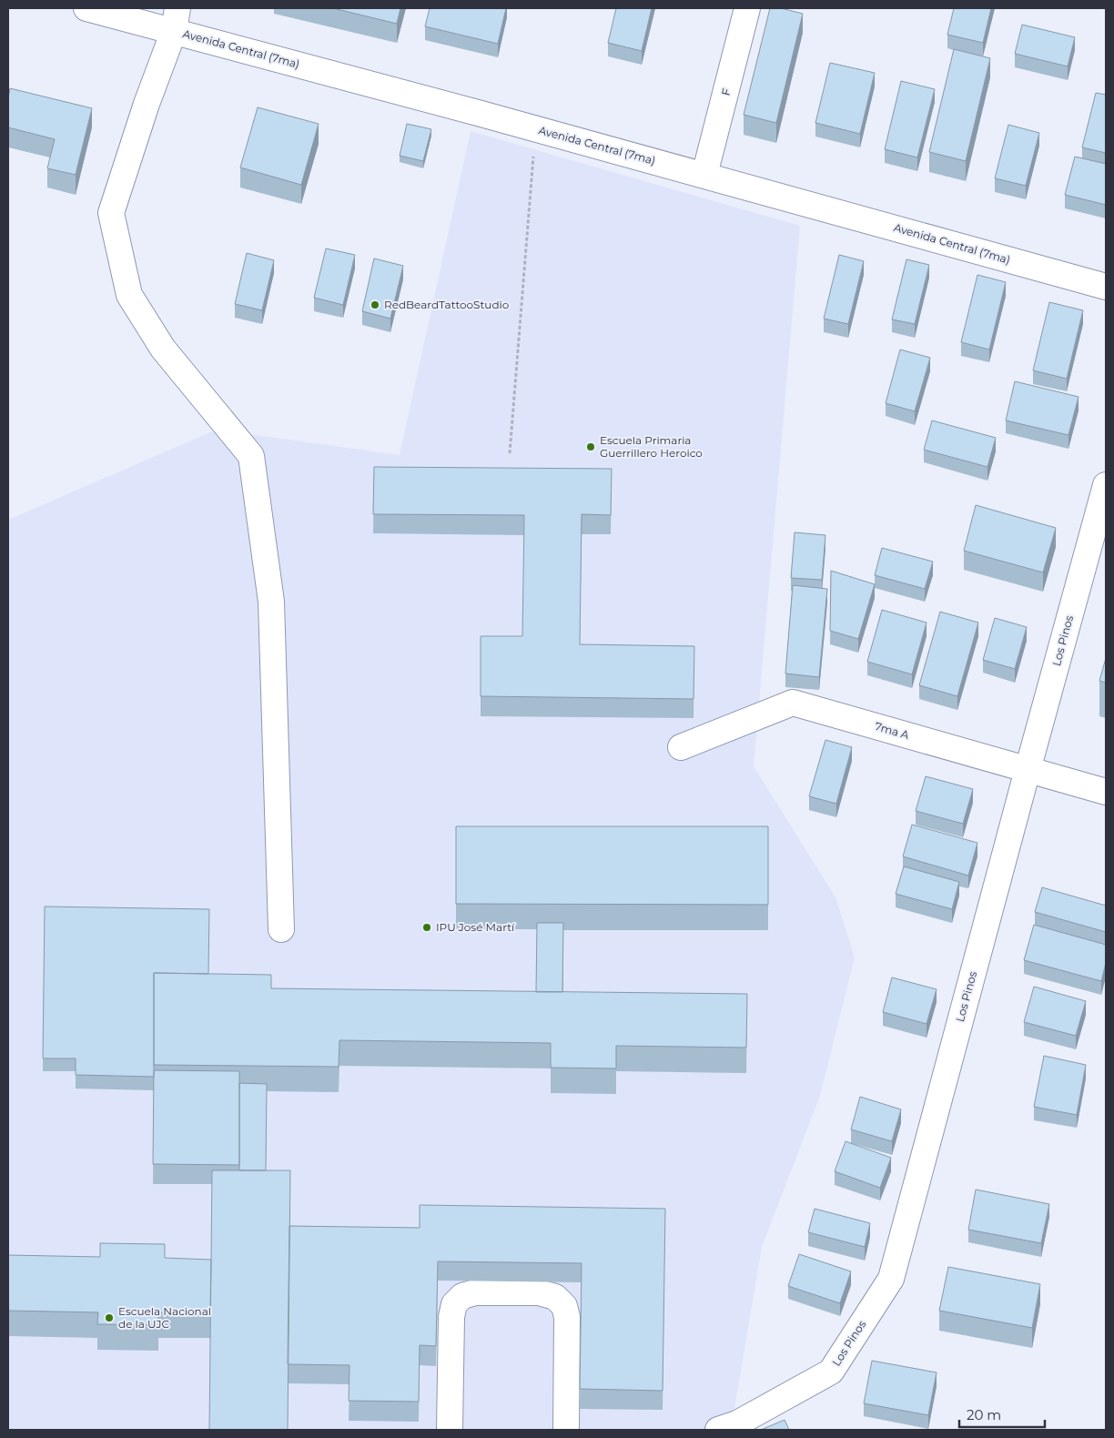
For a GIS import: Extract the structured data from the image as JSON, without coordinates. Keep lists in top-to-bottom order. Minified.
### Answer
{"streets":{"street":["Avenida Central (7ma)","F","Los Pinos","7ma A"]},"crossings":[["Avenida Central (7ma)","F"],["Los Pinos","7ma A"]],"places":["RedBeardTattooStudio","Escuela Primaria Guerrillero Heroico","IPU José Martí","Escuela Nacional de la UJC"],"scale_bar":"20 m"}
